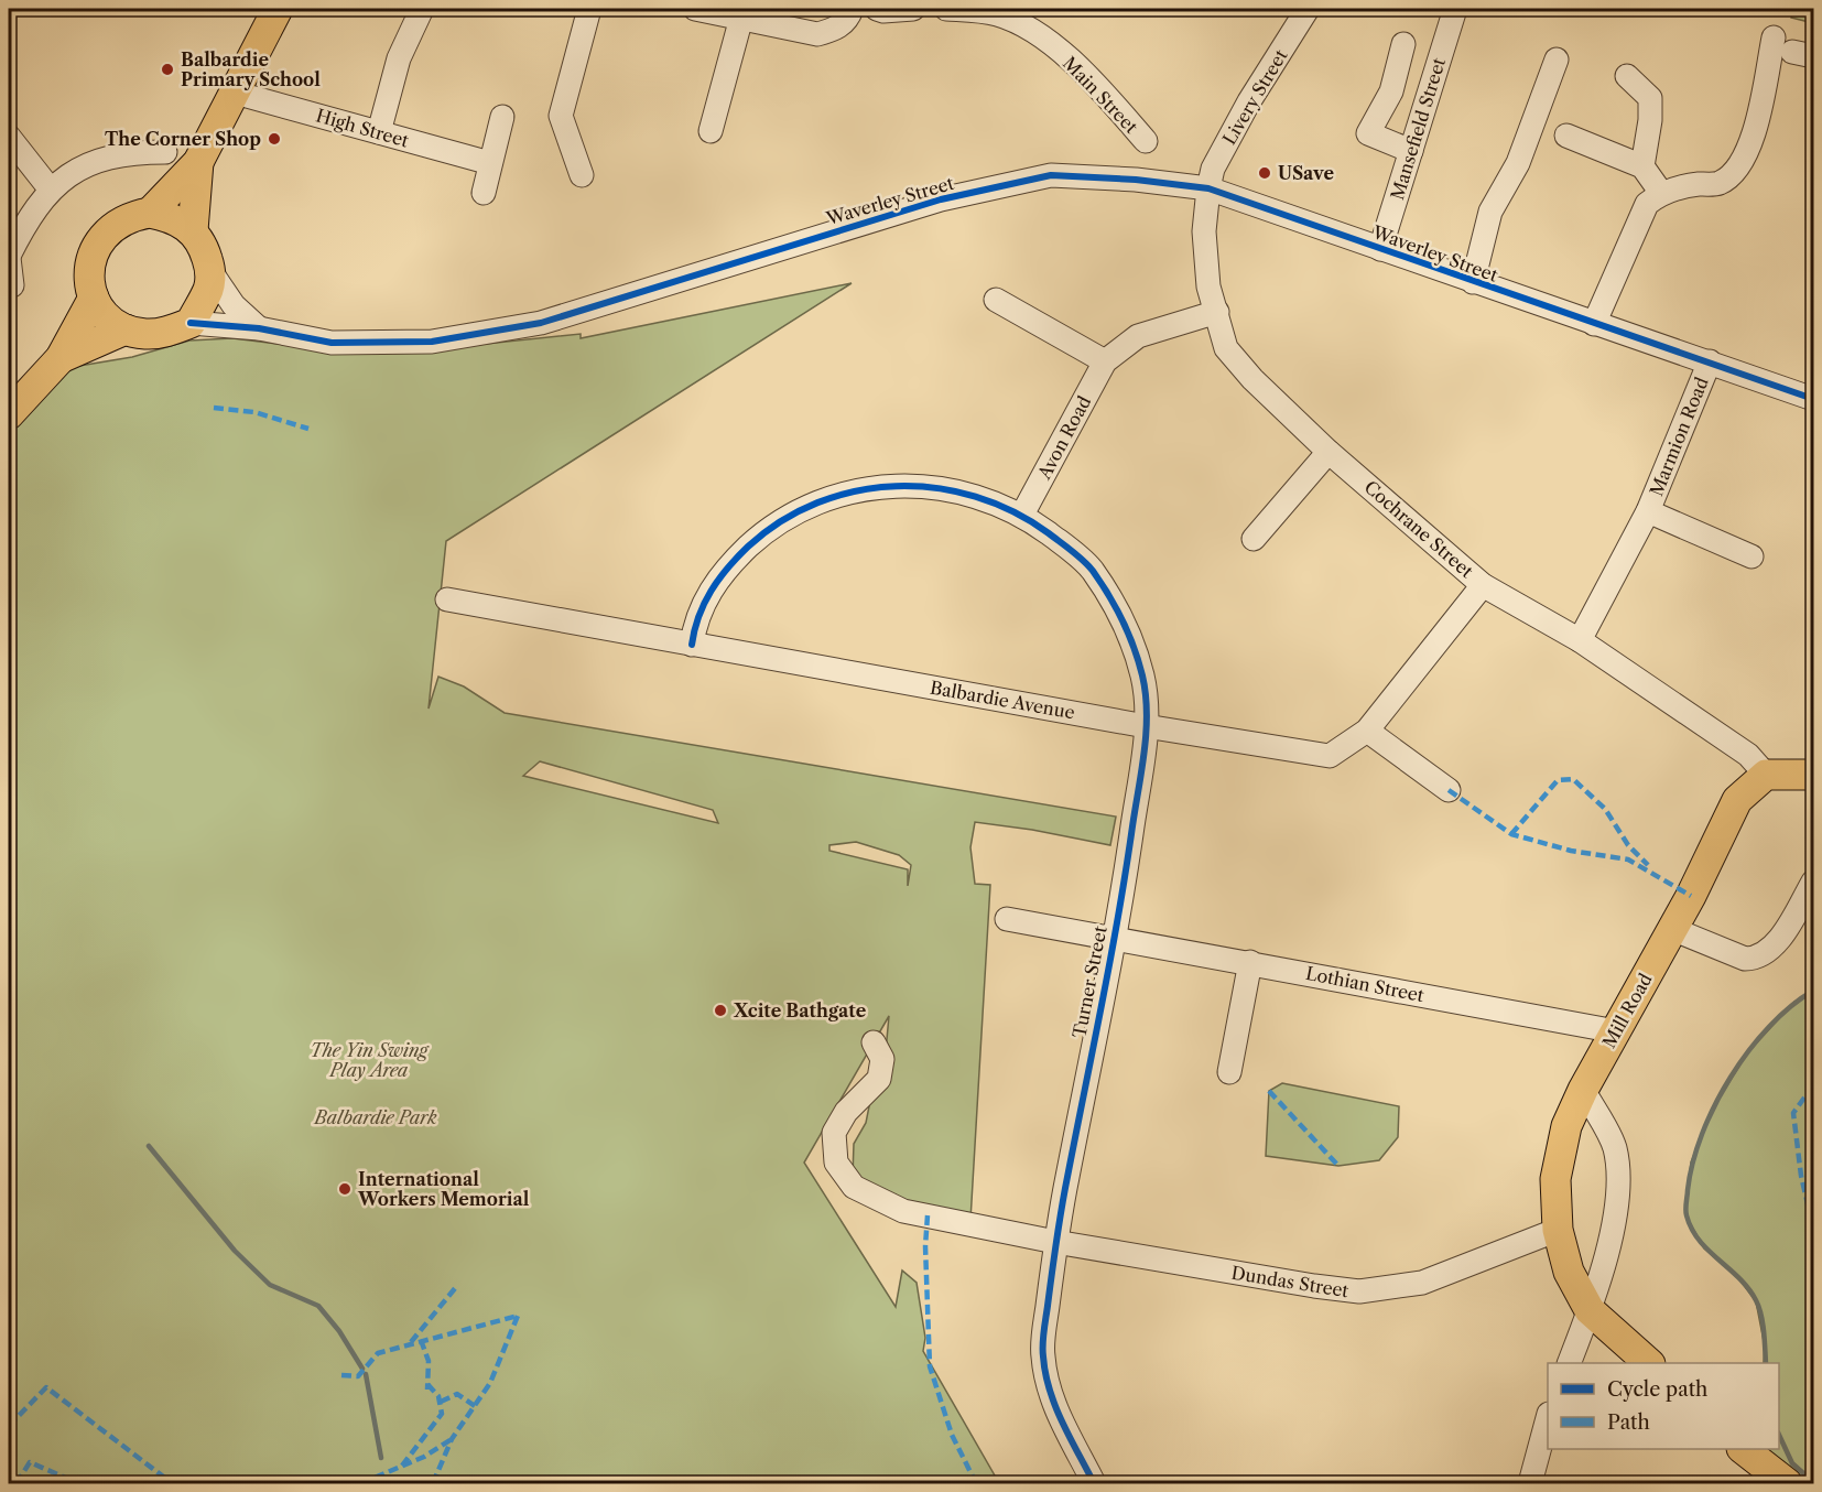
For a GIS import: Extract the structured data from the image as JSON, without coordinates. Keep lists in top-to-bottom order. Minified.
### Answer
{"streets":{"main road":["Mill Road"],"street":["Main Street","Livery Street","High Street","Mansefield Street","Waverley Street","Marmion Road","Avon Road","Cochrane Street","Balbardie Avenue","Turner Street","Lothian Street","Dundas Street"]},"crossings":[["Livery Street","Waverley Street"],["Livery Street","Cochrane Street"],["Mansefield Street","Waverley Street"],["Waverley Street","Marmion Road"],["Waverley Street","Cochrane Street"],["Marmion Road","Cochrane Street"],["Avon Road","Cochrane Street"],["Avon Road","Turner Street"],["Cochrane Street","Balbardie Avenue"],["Cochrane Street","Mill Road"],["Balbardie Avenue","Turner Street"],["Turner Street","Lothian Street"],["Turner Street","Dundas Street"],["Lothian Street","Mill Road"],["Mill Road","Dundas Street"]],"parks":["The Yin Swing Play Area","Balbardie Park"],"places":["Balbardie Primary School","The Corner Shop","USave","Xcite Bathgate","International Workers Memorial"],"legend":["Cycle path","Path"]}
